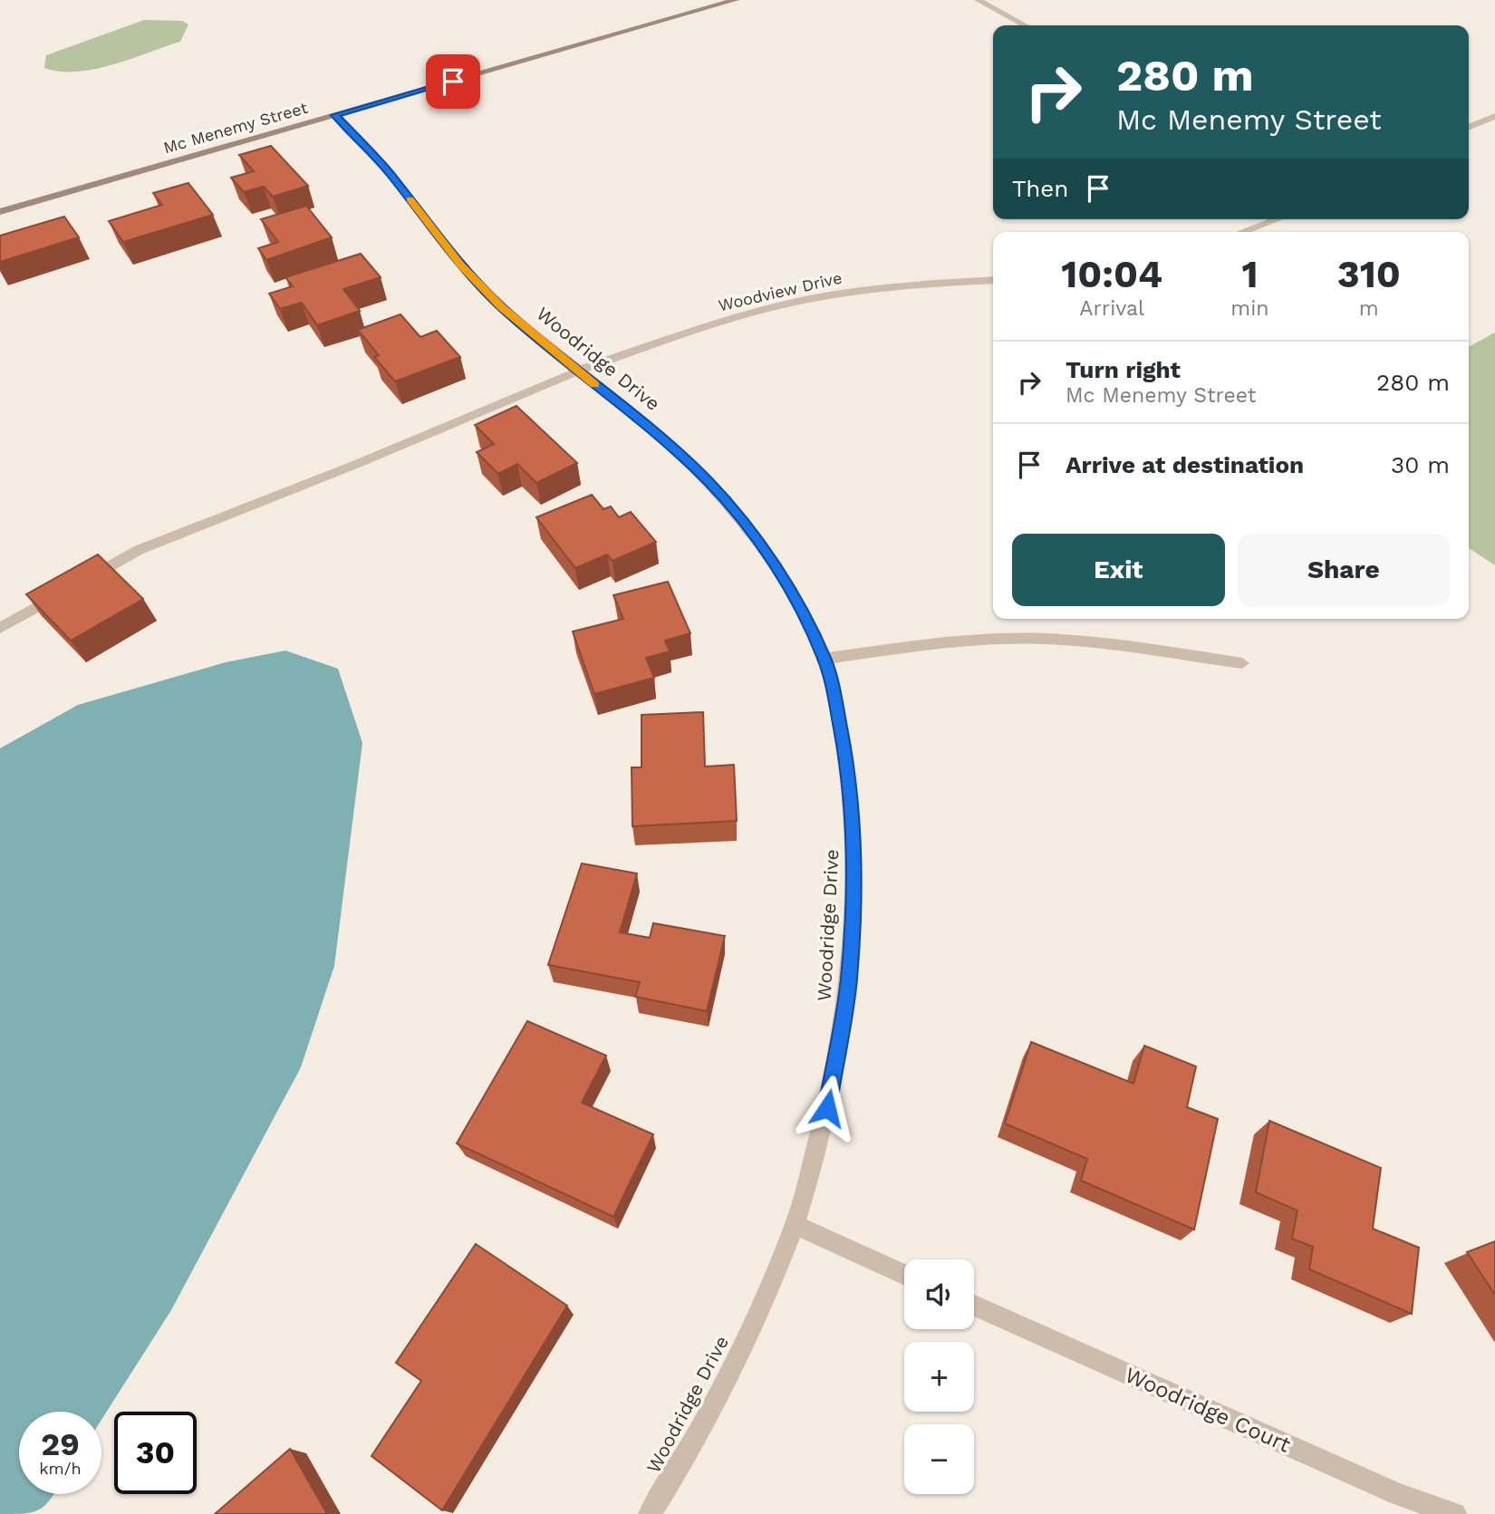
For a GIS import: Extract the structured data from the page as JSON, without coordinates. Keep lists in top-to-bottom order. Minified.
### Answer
{"streets":{"street":["Mc Menemy Street","Woodview Drive","Woodridge Drive","Woodridge Court"]},"crossings":[["Mc Menemy Street","Woodridge Drive"],["Woodview Drive","Woodridge Drive"]],"page":{"turn":["280 m","Mc Menemy Street"],"then":"Then","eta":["10:04","Arrival","1","min","310","m"],"list":[{"name":"Turn right","note":"Mc Menemy Street","value":"280 m"},{"name":"Arrive at destination","value":"30 m"}],"buttons":["Exit","Share"],"map_buttons":["+","−"],"speed":"29 km/h","limit":"30"}}
